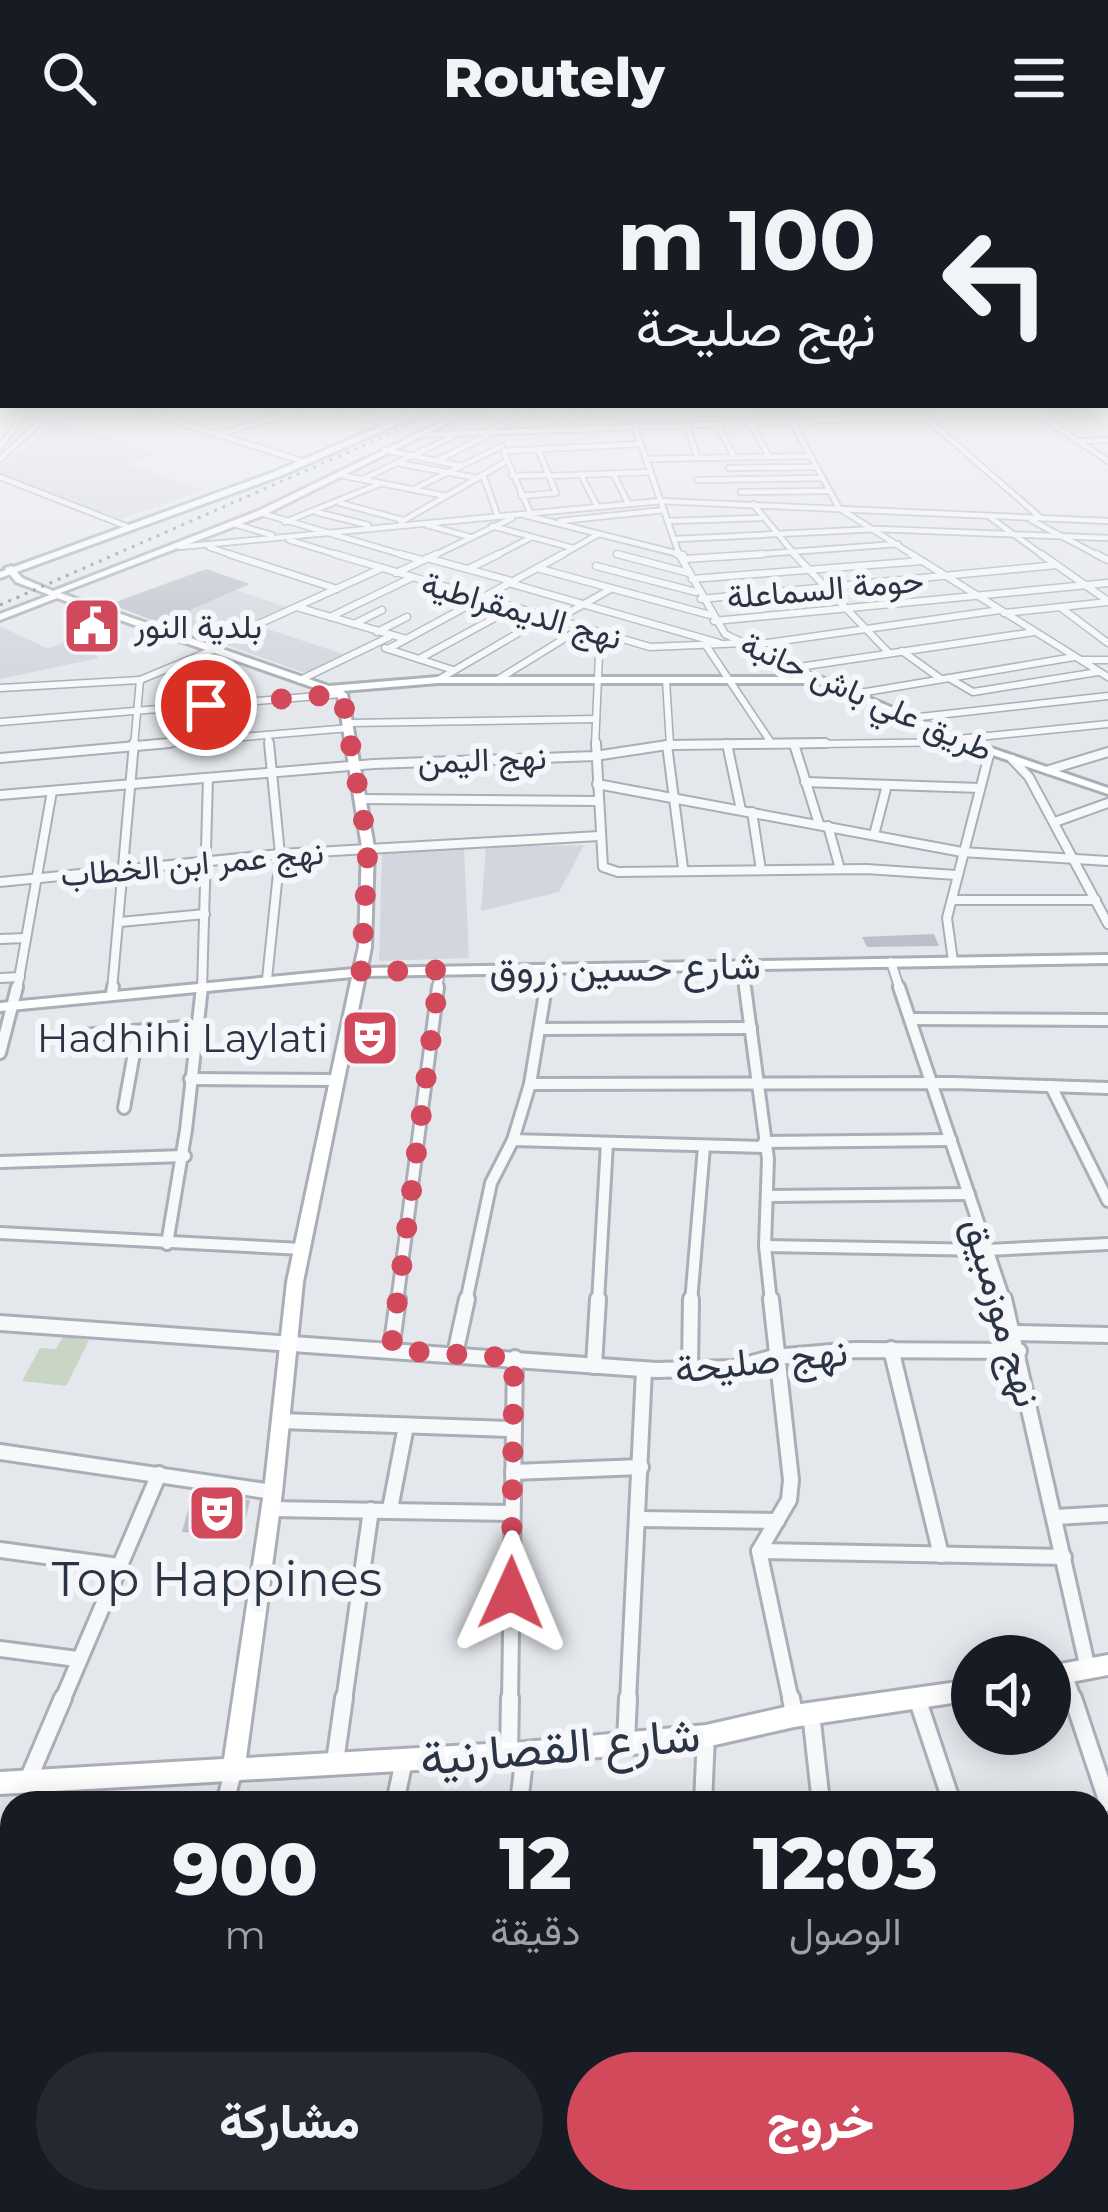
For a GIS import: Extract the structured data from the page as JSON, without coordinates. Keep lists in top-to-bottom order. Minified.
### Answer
{"streets":{"street":["حومة السماعلة","نهج الديمقراطية","طريق علي باش حانبة","نهج اليمن","نهج عمر ابن الخطاب","شارع حسين زروق","نهج موزمبيق","نهج صليحة","شارع القصارنية"]},"crossings":[["حومة السماعلة","طريق علي باش حانبة"],["نهج الديمقراطية","طريق علي باش حانبة"],["طريق علي باش حانبة","نهج اليمن"],["شارع حسين زروق","نهج موزمبيق"],["نهج موزمبيق","نهج صليحة"]],"places":{"public building":["بلدية النور"],"theatre":["Hadhihi Laylati","Top Happines"]},"page":{"header":"Routely","turn":["100 m","نهج صليحة"],"eta":["12:03","الوصول","12","دقيقة","900","m"],"buttons":["خروج","مشاركة"]}}
